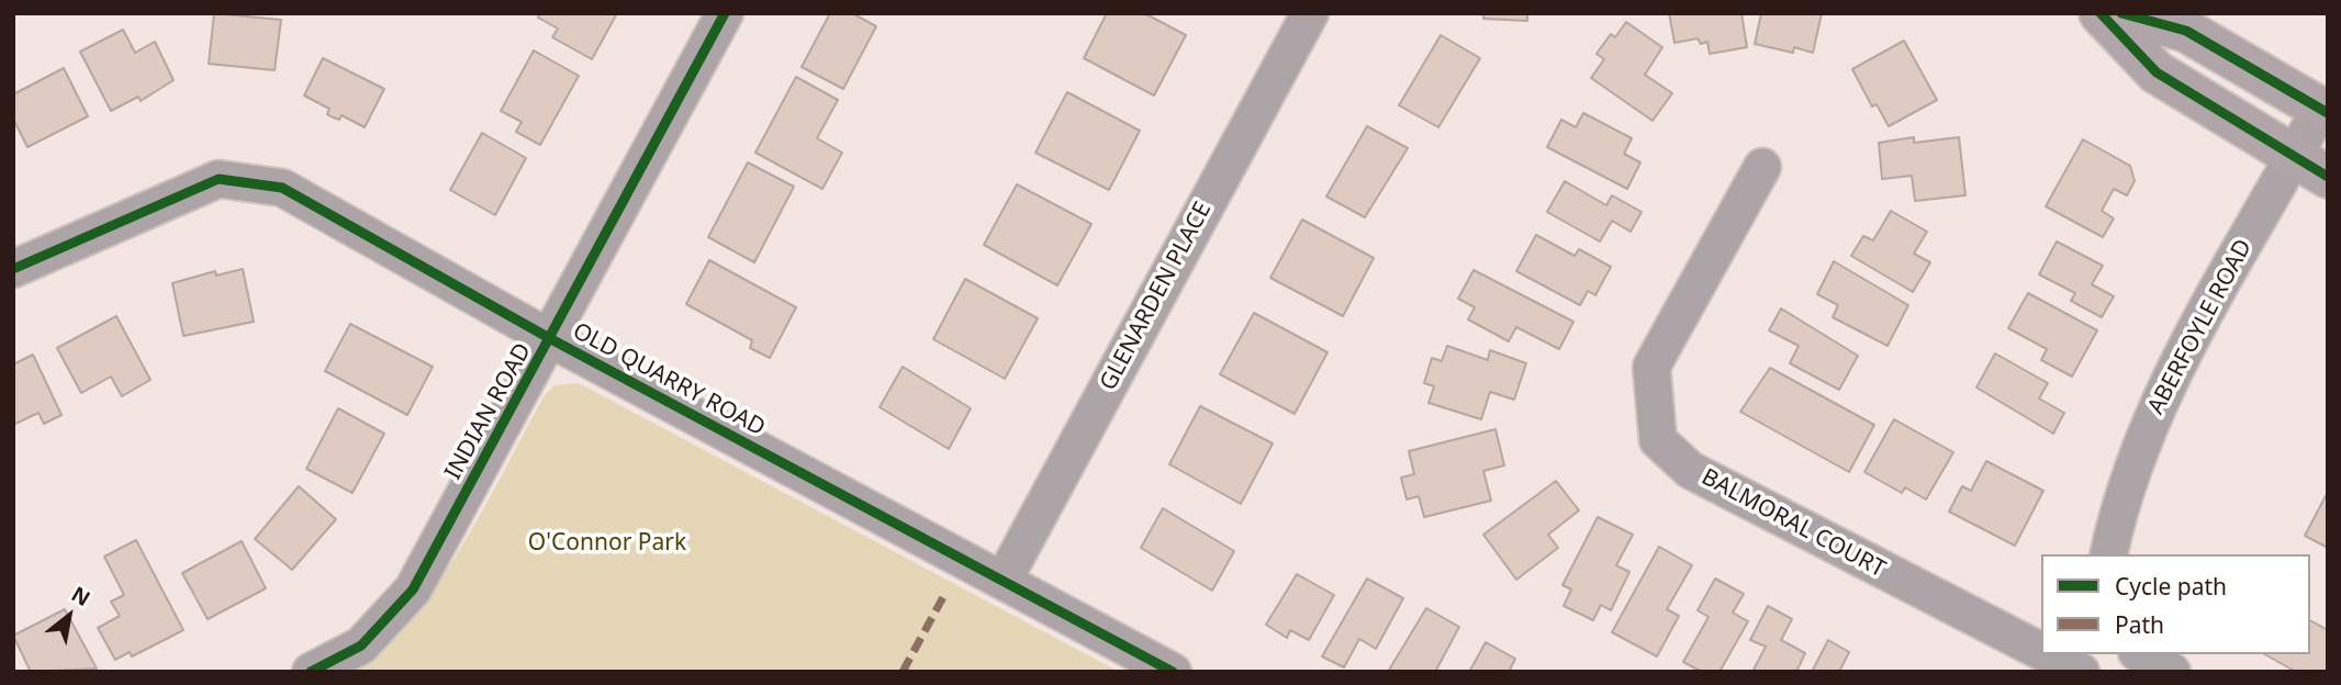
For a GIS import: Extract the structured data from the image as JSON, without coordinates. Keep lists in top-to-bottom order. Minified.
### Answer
{"streets":{"street":["GLENARDEN PLACE","ABERFOYLE ROAD","OLD QUARRY ROAD","INDIAN ROAD","BALMORAL COURT"]},"crossings":[["GLENARDEN PLACE","OLD QUARRY ROAD"],["OLD QUARRY ROAD","INDIAN ROAD"]],"parks":["O'Connor Park"],"legend":["Cycle path","Path"],"north":"top right"}
